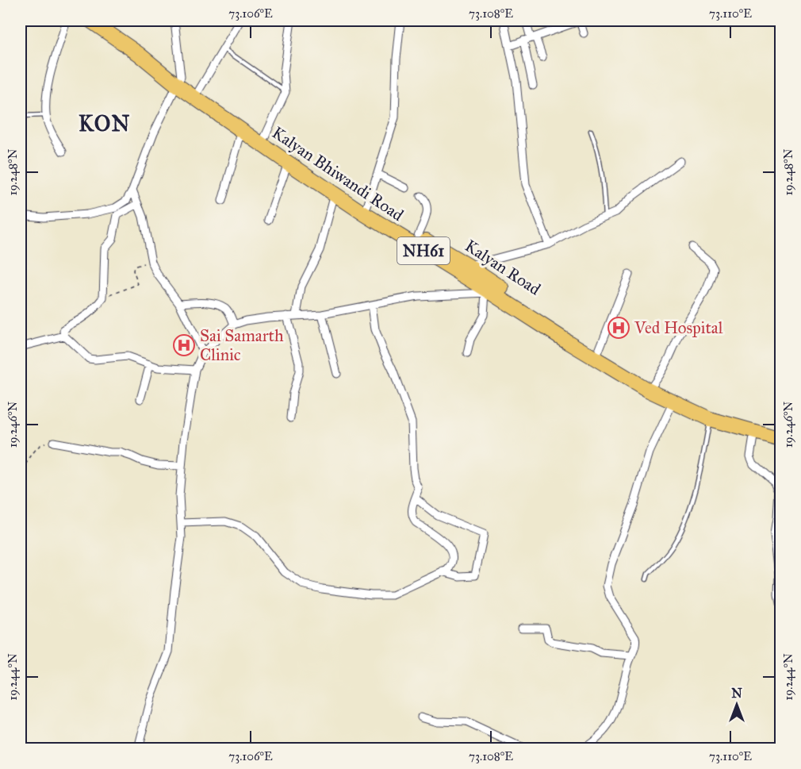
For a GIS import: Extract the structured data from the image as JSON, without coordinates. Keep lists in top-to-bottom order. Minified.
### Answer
{"streets":{"highway":["Kalyan Bhiwandi Road","NH61","Kalyan Road"]},"crossings":[["Kalyan Bhiwandi Road","Kalyan Road"]],"districts":["KON"],"places":{"hospital":["Ved Hospital","Sai Samarth Clinic"]},"north":"top","coordinates":["73.106°E","73.108°E","73.110°E","19.248°N","19.246°N","19.244°N"]}
